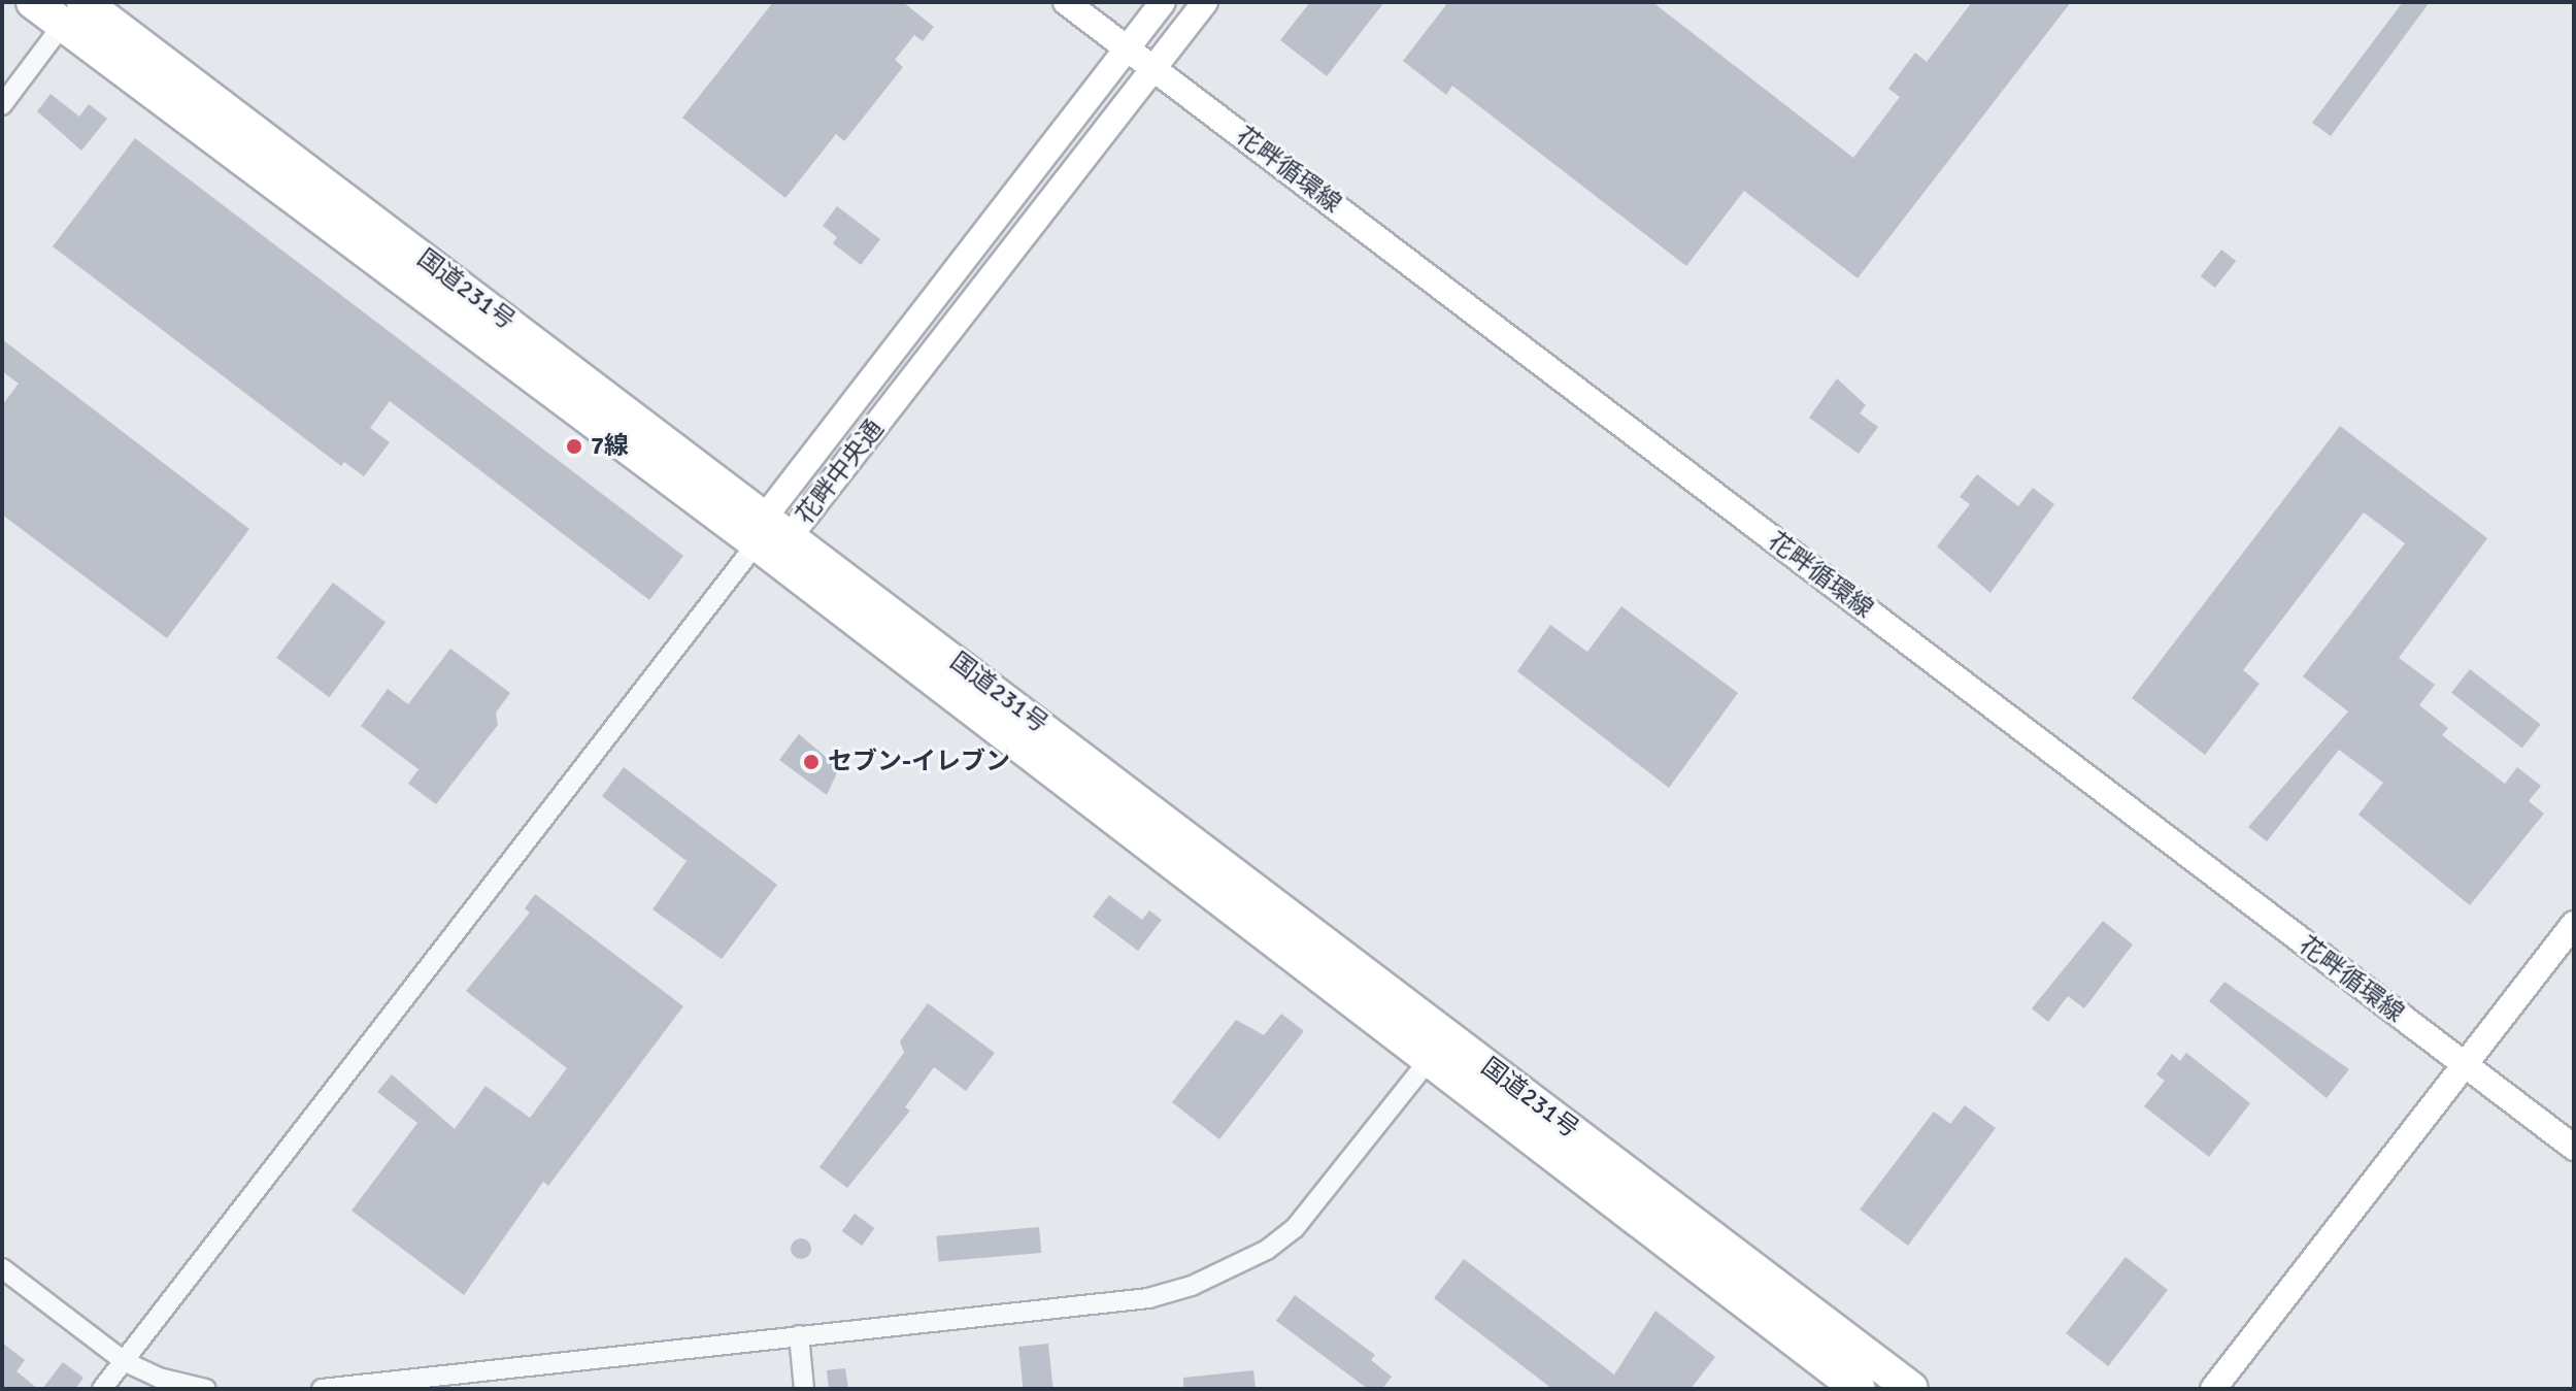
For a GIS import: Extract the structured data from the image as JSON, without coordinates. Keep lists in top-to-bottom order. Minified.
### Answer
{"streets":{"highway":["国道231号"],"street":["花畔循環線","花畔中央通"]},"crossings":[["花畔循環線","花畔中央通"],["国道231号","花畔中央通"]],"places":["7線","セブン-イレブン"]}
